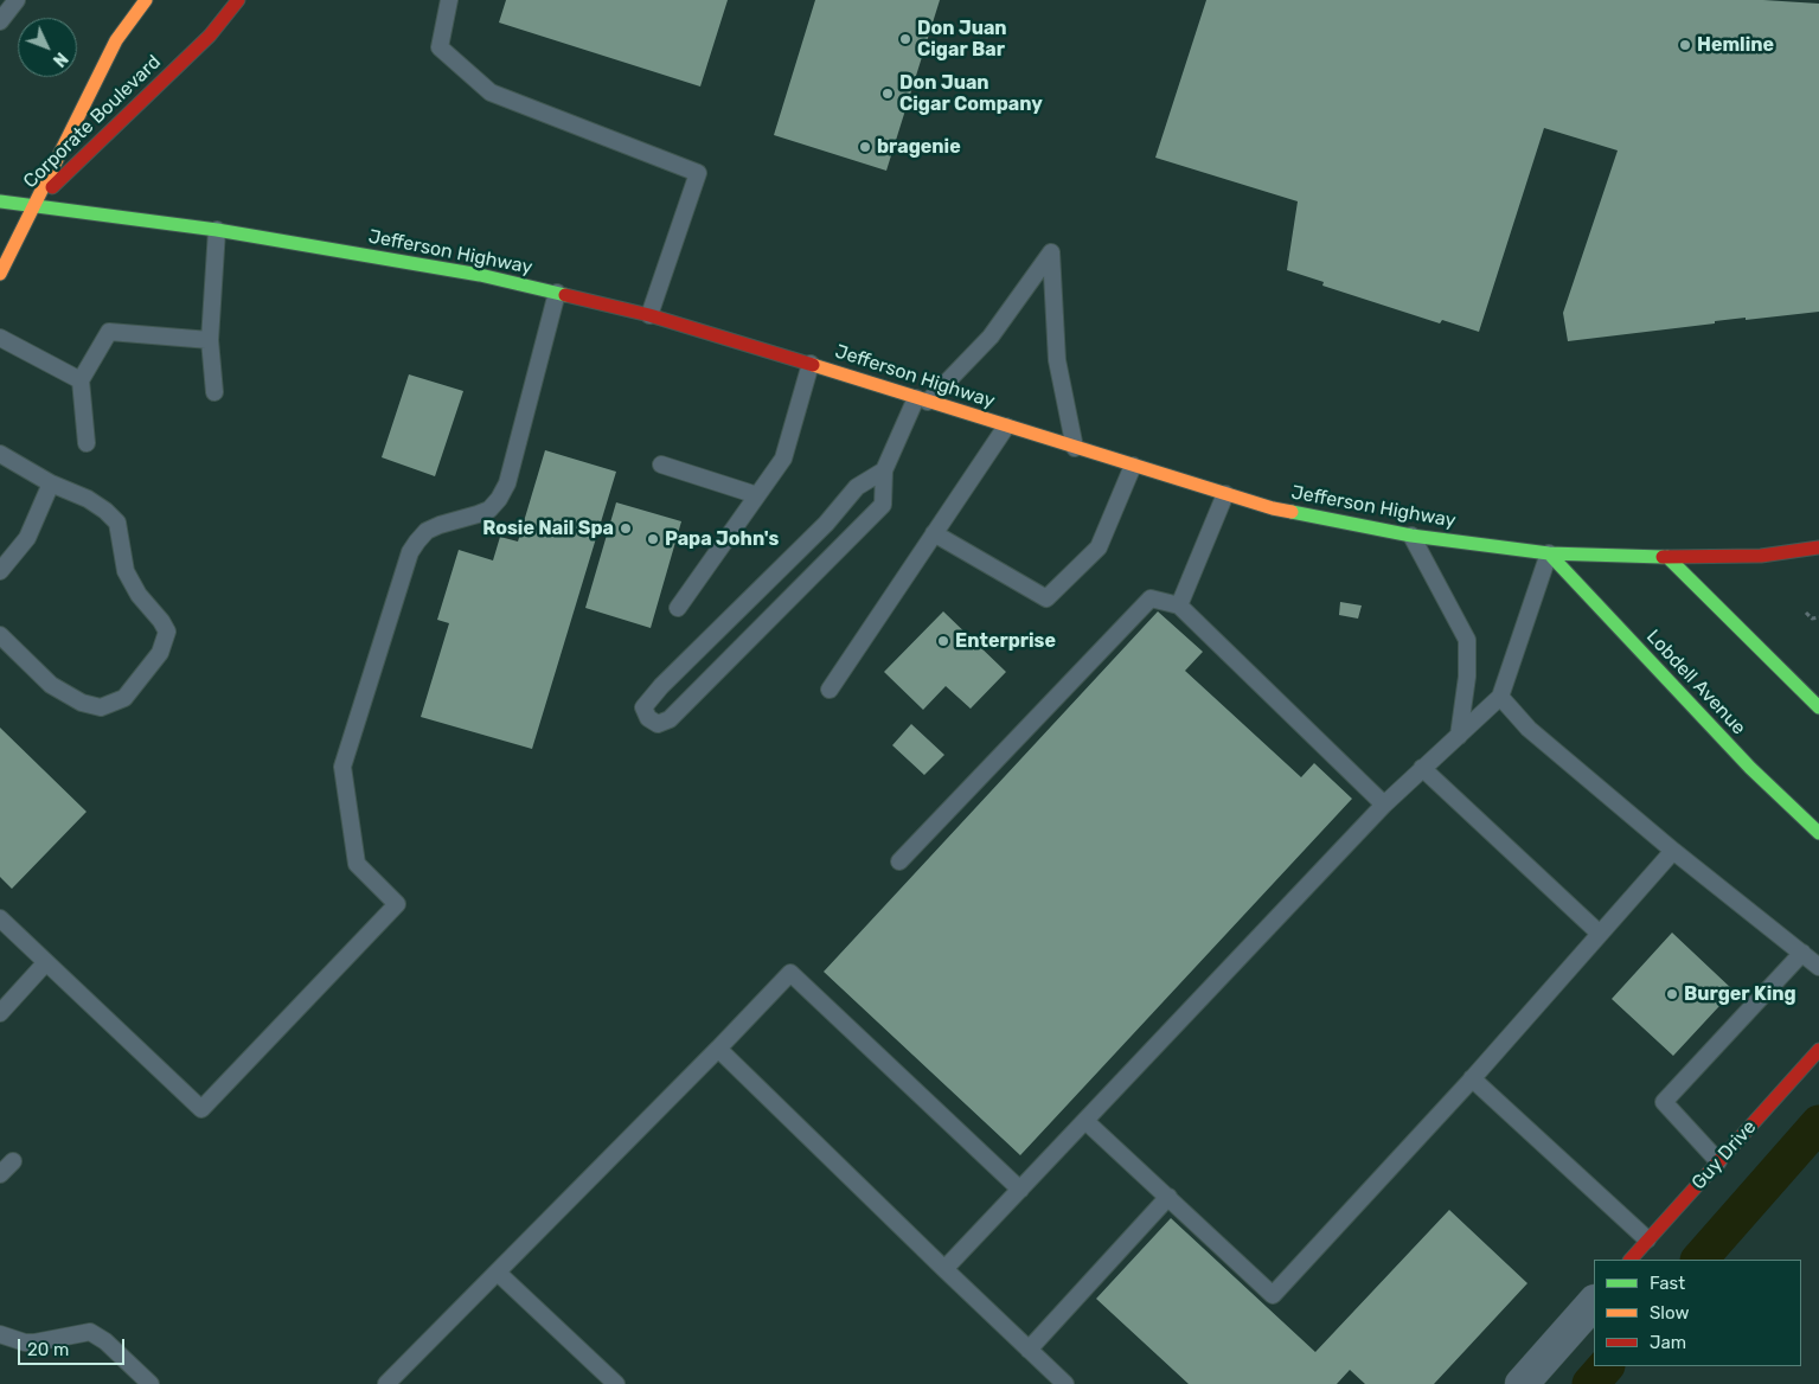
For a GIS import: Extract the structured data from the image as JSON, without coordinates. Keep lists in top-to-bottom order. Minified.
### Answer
{"streets":{"main road":["Corporate Boulevard","Jefferson Highway","Lobdell Avenue","Guy Drive"]},"crossings":[["Corporate Boulevard","Jefferson Highway"],["Jefferson Highway","Lobdell Avenue"]],"places":["Don Juan Cigar Bar","Hemline","Don Juan Cigar Company","bragenie","Rosie Nail Spa","Papa John's","Enterprise","Burger King"],"legend":["Fast","Slow","Jam"],"scale_bar":"20 m","north":"bottom right"}
